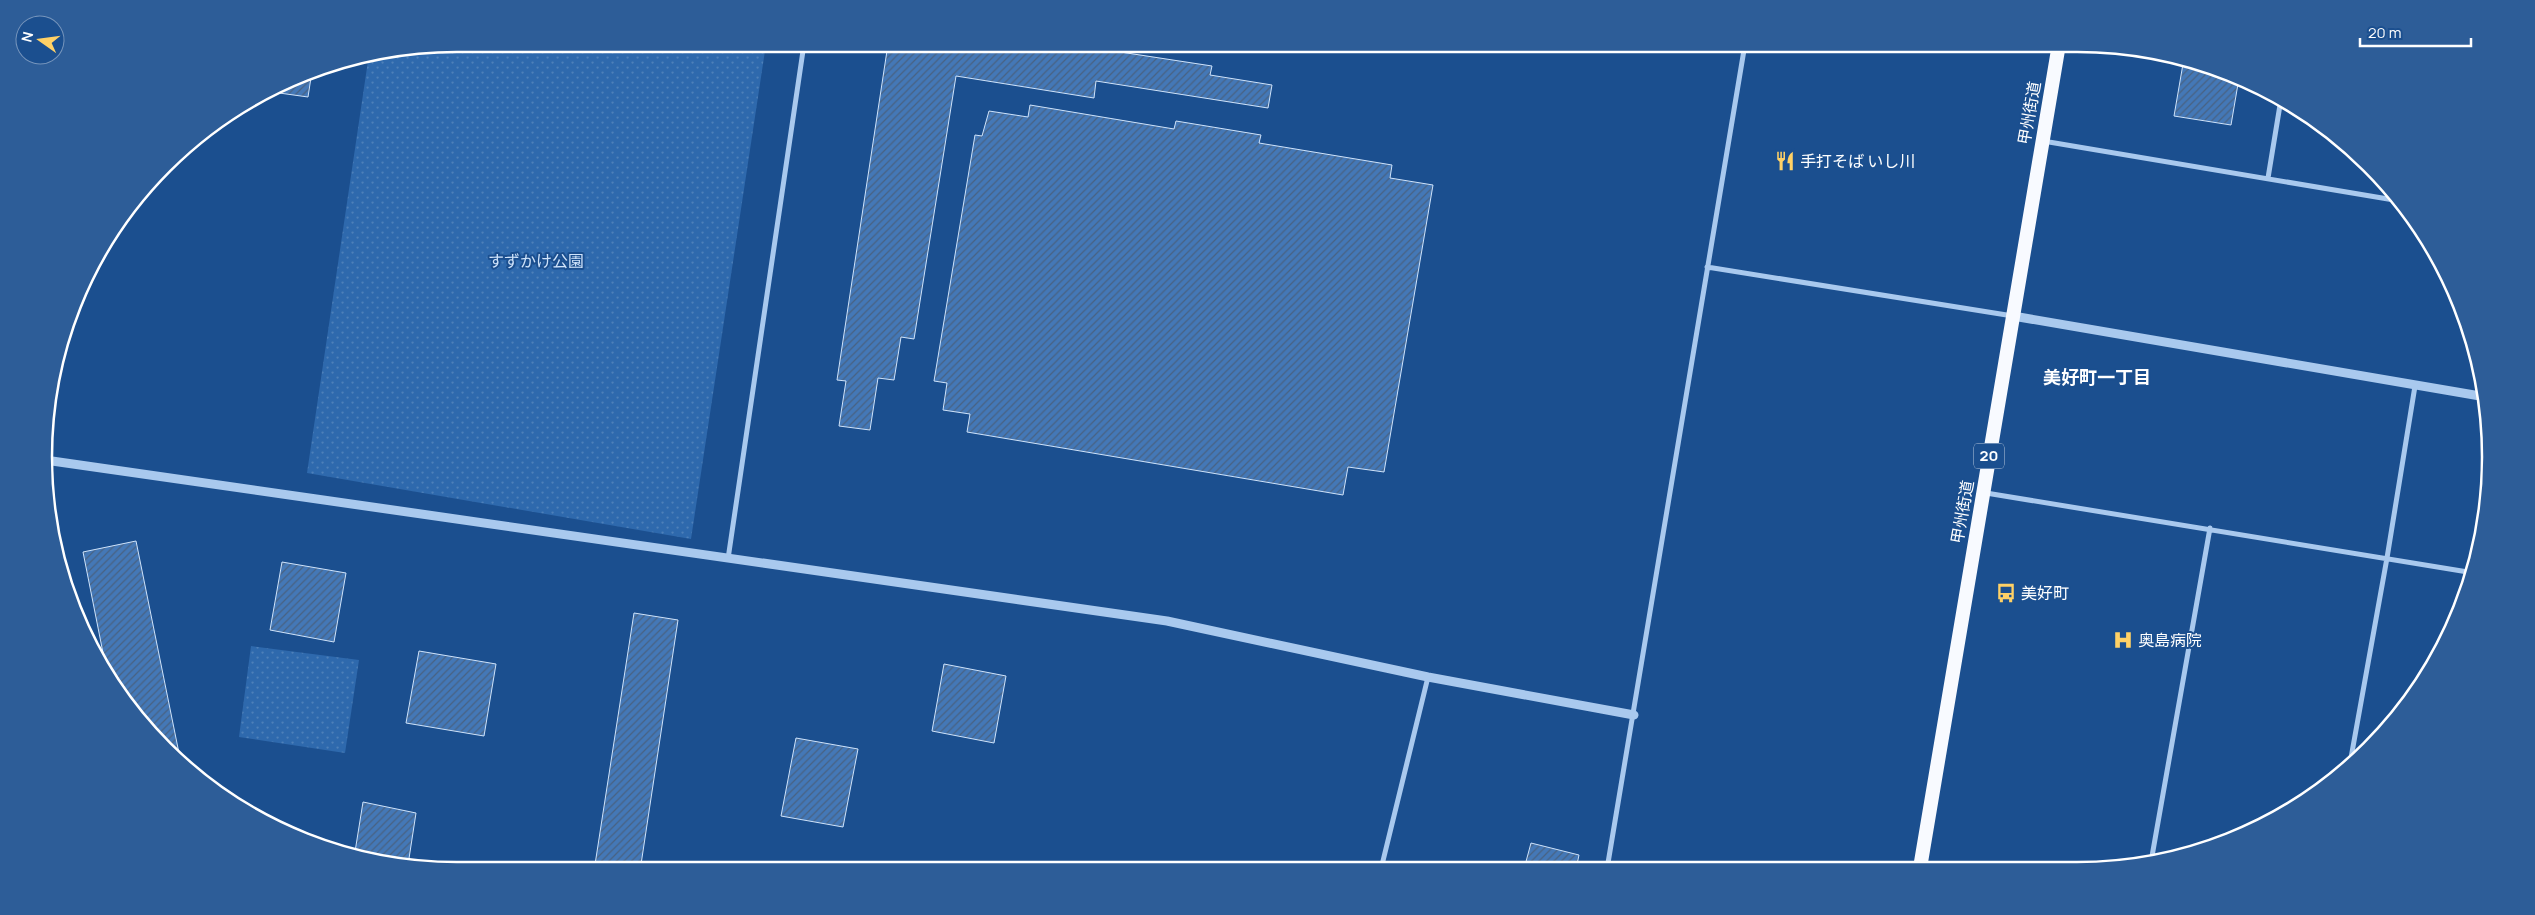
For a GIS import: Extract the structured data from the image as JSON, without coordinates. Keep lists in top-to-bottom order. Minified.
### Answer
{"streets":{"highway":["甲州街道","20"]},"districts":["美好町一丁目"],"parks":["すずかけ公園"],"places":{"restaurant":["手打そば いし川"],"bus stop":["美好町"],"hospital":["奥島病院"]},"scale_bar":"20 m","north":"left"}
